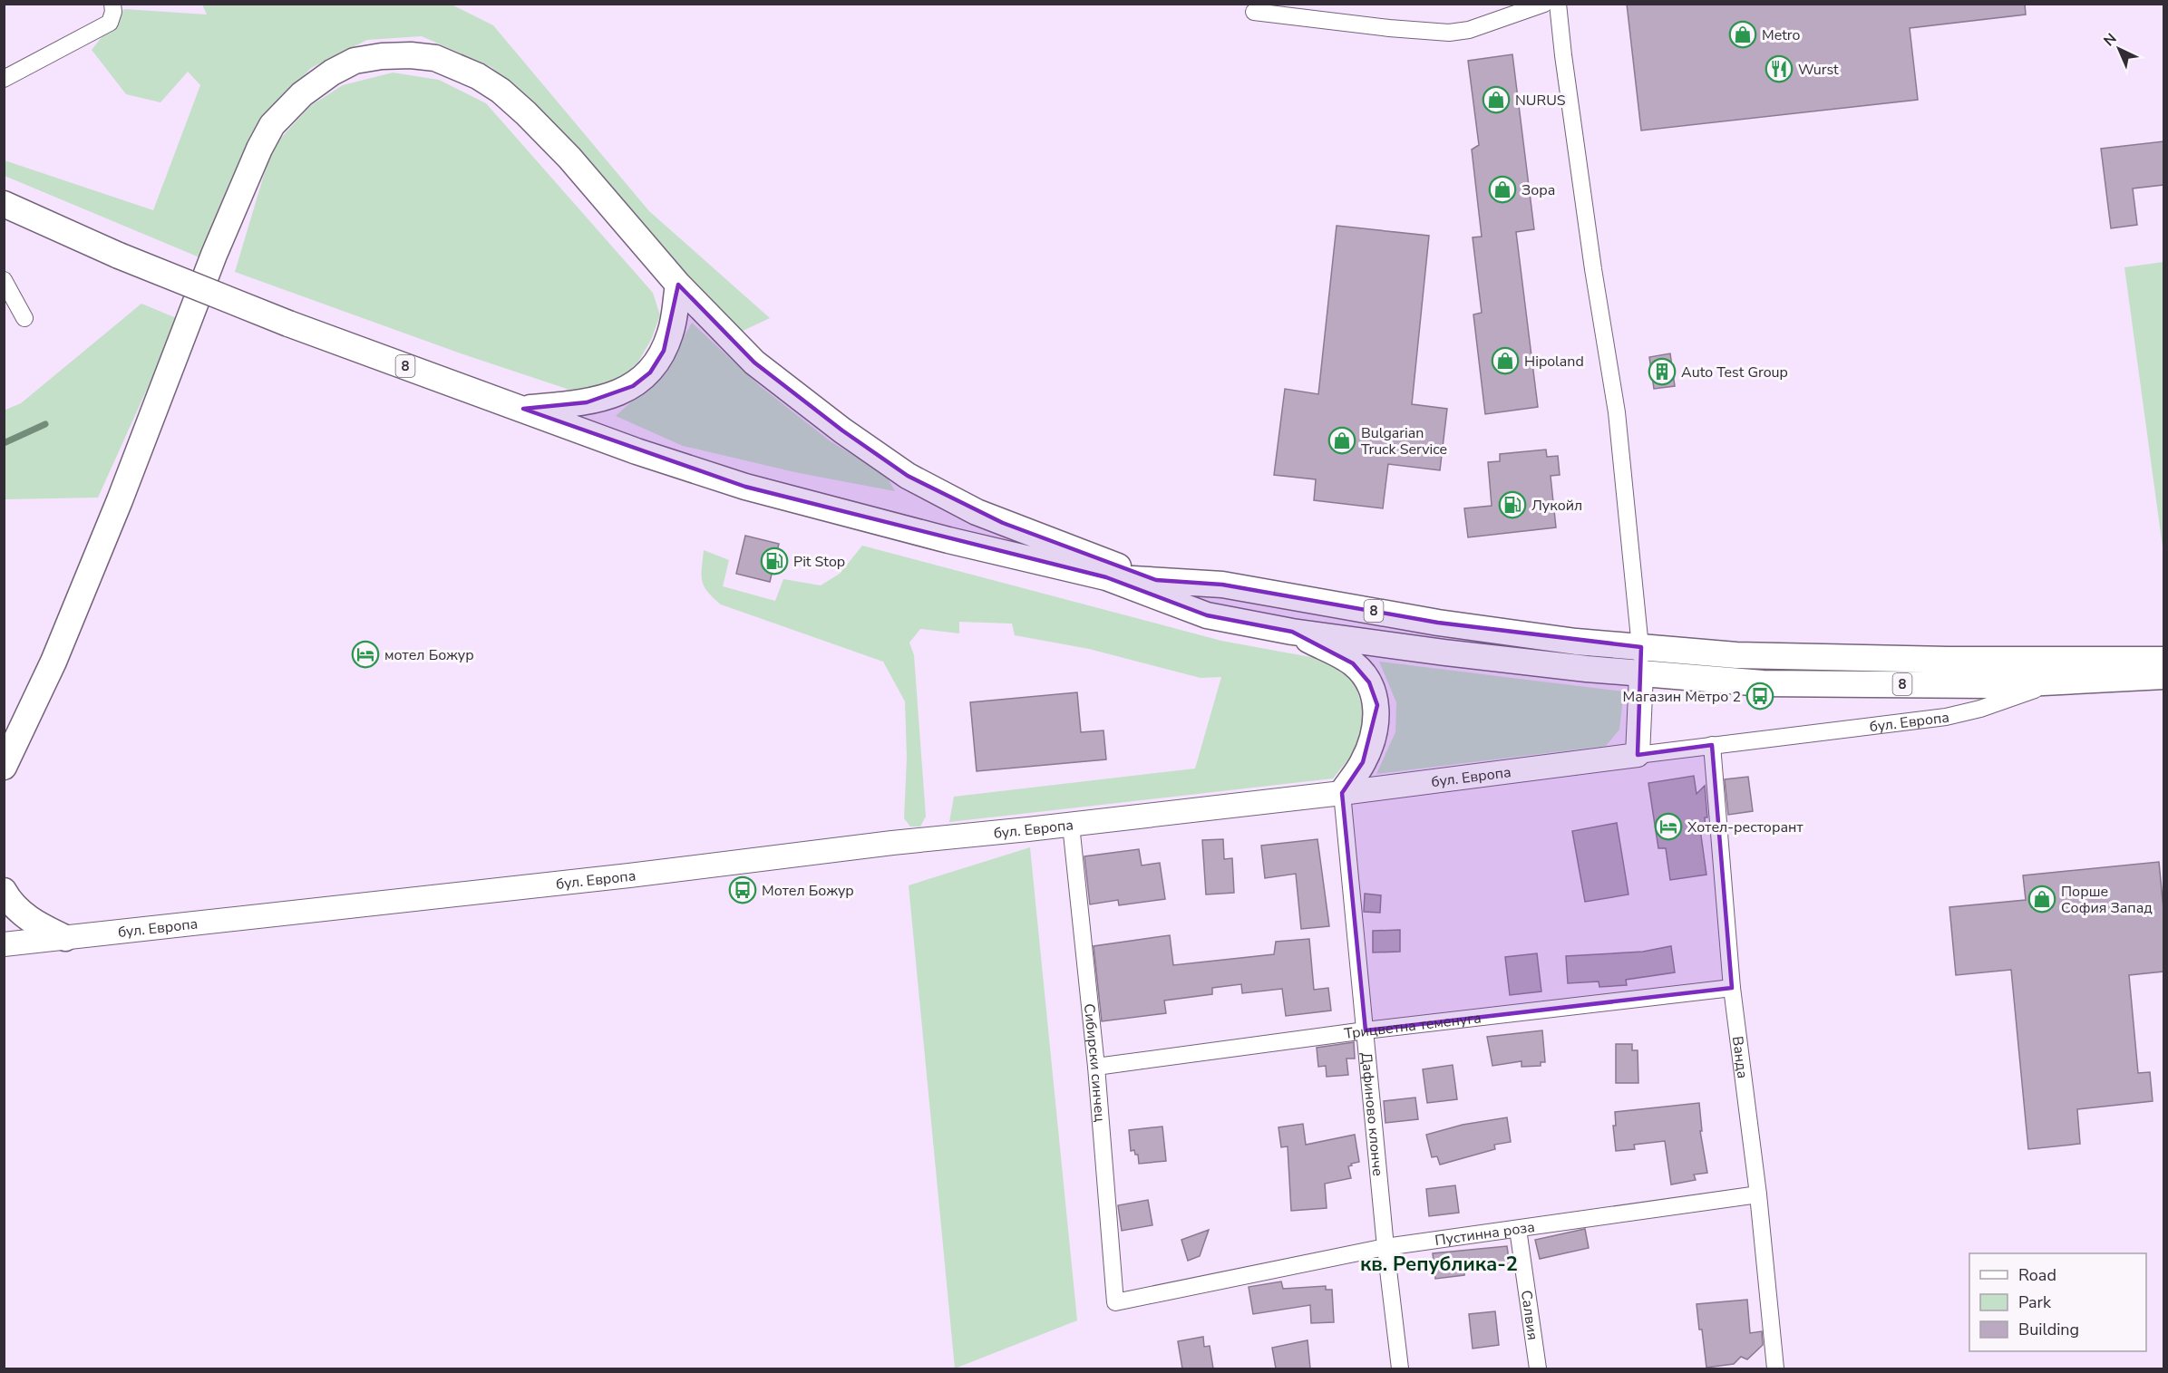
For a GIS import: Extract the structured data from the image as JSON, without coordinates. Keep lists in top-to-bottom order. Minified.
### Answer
{"streets":{"main road":["8"],"street":["бул. Европа","Трицветна теменуга","Ванда","Сибирски синчец","Дафиново клонче","Пустинна роза","Салвия"]},"crossings":[["8","бул. Европа"],["бул. Европа","Ванда"],["бул. Европа","Сибирски синчец"],["бул. Европа","Дафиново клонче"],["Трицветна теменуга","Ванда"],["Трицветна теменуга","Сибирски синчец"],["Трицветна теменуга","Дафиново клонче"],["Ванда","Пустинна роза"],["Сибирски синчец","Пустинна роза"],["Дафиново клонче","Пустинна роза"],["Пустинна роза","Салвия"]],"districts":["кв. Република-2"],"places":{"shop":["Metro","NURUS","Зора","Hipoland","Bulgarian Truck Service","Порше София Запад"],"restaurant":["Wurst"],"building":["Auto Test Group"],"fuel station":["Лукойл","Pit Stop"],"hotel":["мотел Божур","Хотел-ресторант"],"bus stop":["Магазин Метро 2","Мотел Божур"]},"legend":["Road","Park","Building"],"north":"top left"}
